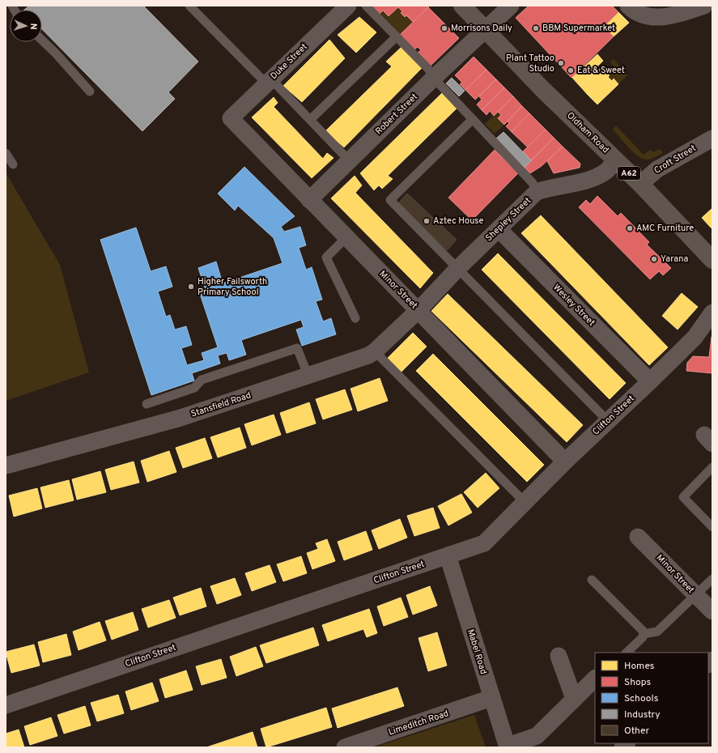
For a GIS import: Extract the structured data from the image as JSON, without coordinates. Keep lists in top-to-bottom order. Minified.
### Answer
{"streets":{"highway":["Oldham Road","A62"],"street":["Duke Street","Robert Street","Croft Street","Shepley Street","Minor Street","Wesley Street","Stansfield Road","Clifton Street","Mabel Road","Limeditch Road"]},"crossings":[["Duke Street","Minor Street"],["Robert Street","Oldham Road"],["Robert Street","Minor Street"],["Oldham Road","Croft Street"],["Oldham Road","Shepley Street"],["Shepley Street","Minor Street"],["Shepley Street","Wesley Street"],["Shepley Street","Stansfield Road"],["Minor Street","Stansfield Road"],["Minor Street","Clifton Street"],["Wesley Street","Clifton Street"],["Clifton Street","Mabel Road"],["Mabel Road","Limeditch Road"]],"places":["Morrisons Daily","BBM Supermarket","Plant Tattoo Studio","Eat & Sweet","Aztec House","AMC Furniture","Yarana","Higher Failsworth Primary School"],"legend":["Homes","Shops","Schools","Industry","Other"],"north":"right"}
